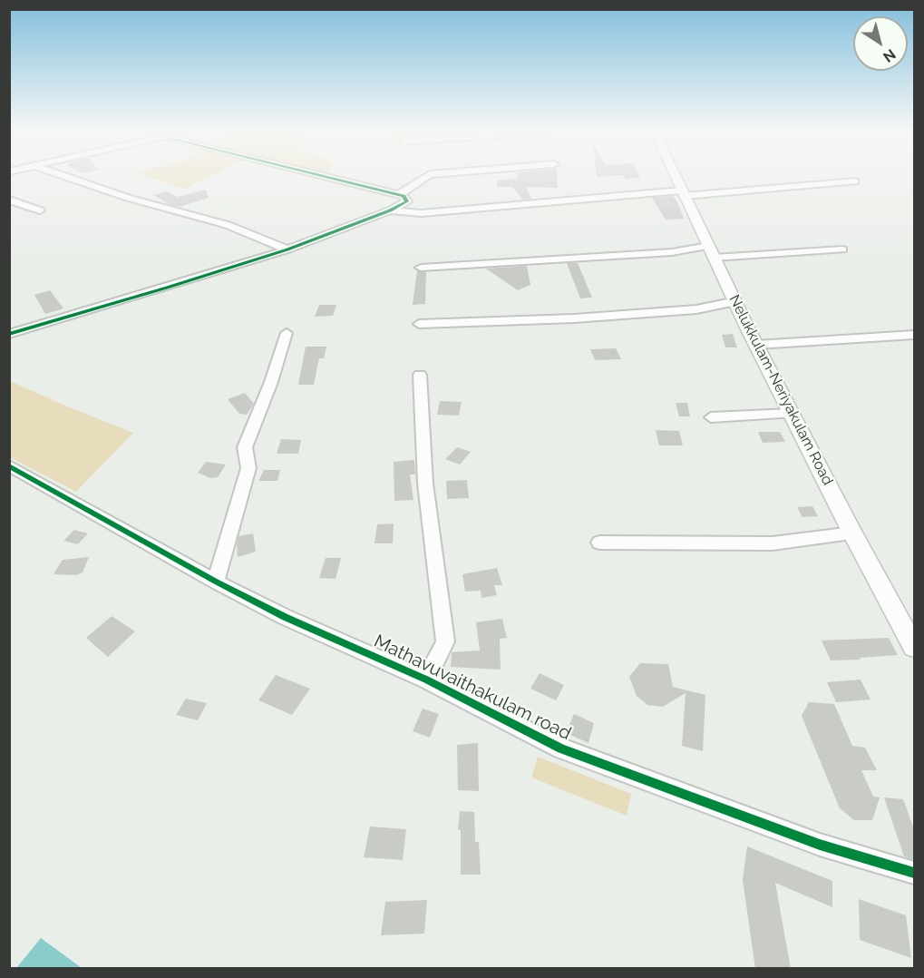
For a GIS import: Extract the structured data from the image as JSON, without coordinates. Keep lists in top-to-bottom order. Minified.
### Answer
{"streets":{"main road":["Nelukkulam-Neriyakulam Road"],"street":["Mathavuvaithakulam road"]},"north":"bottom right"}
